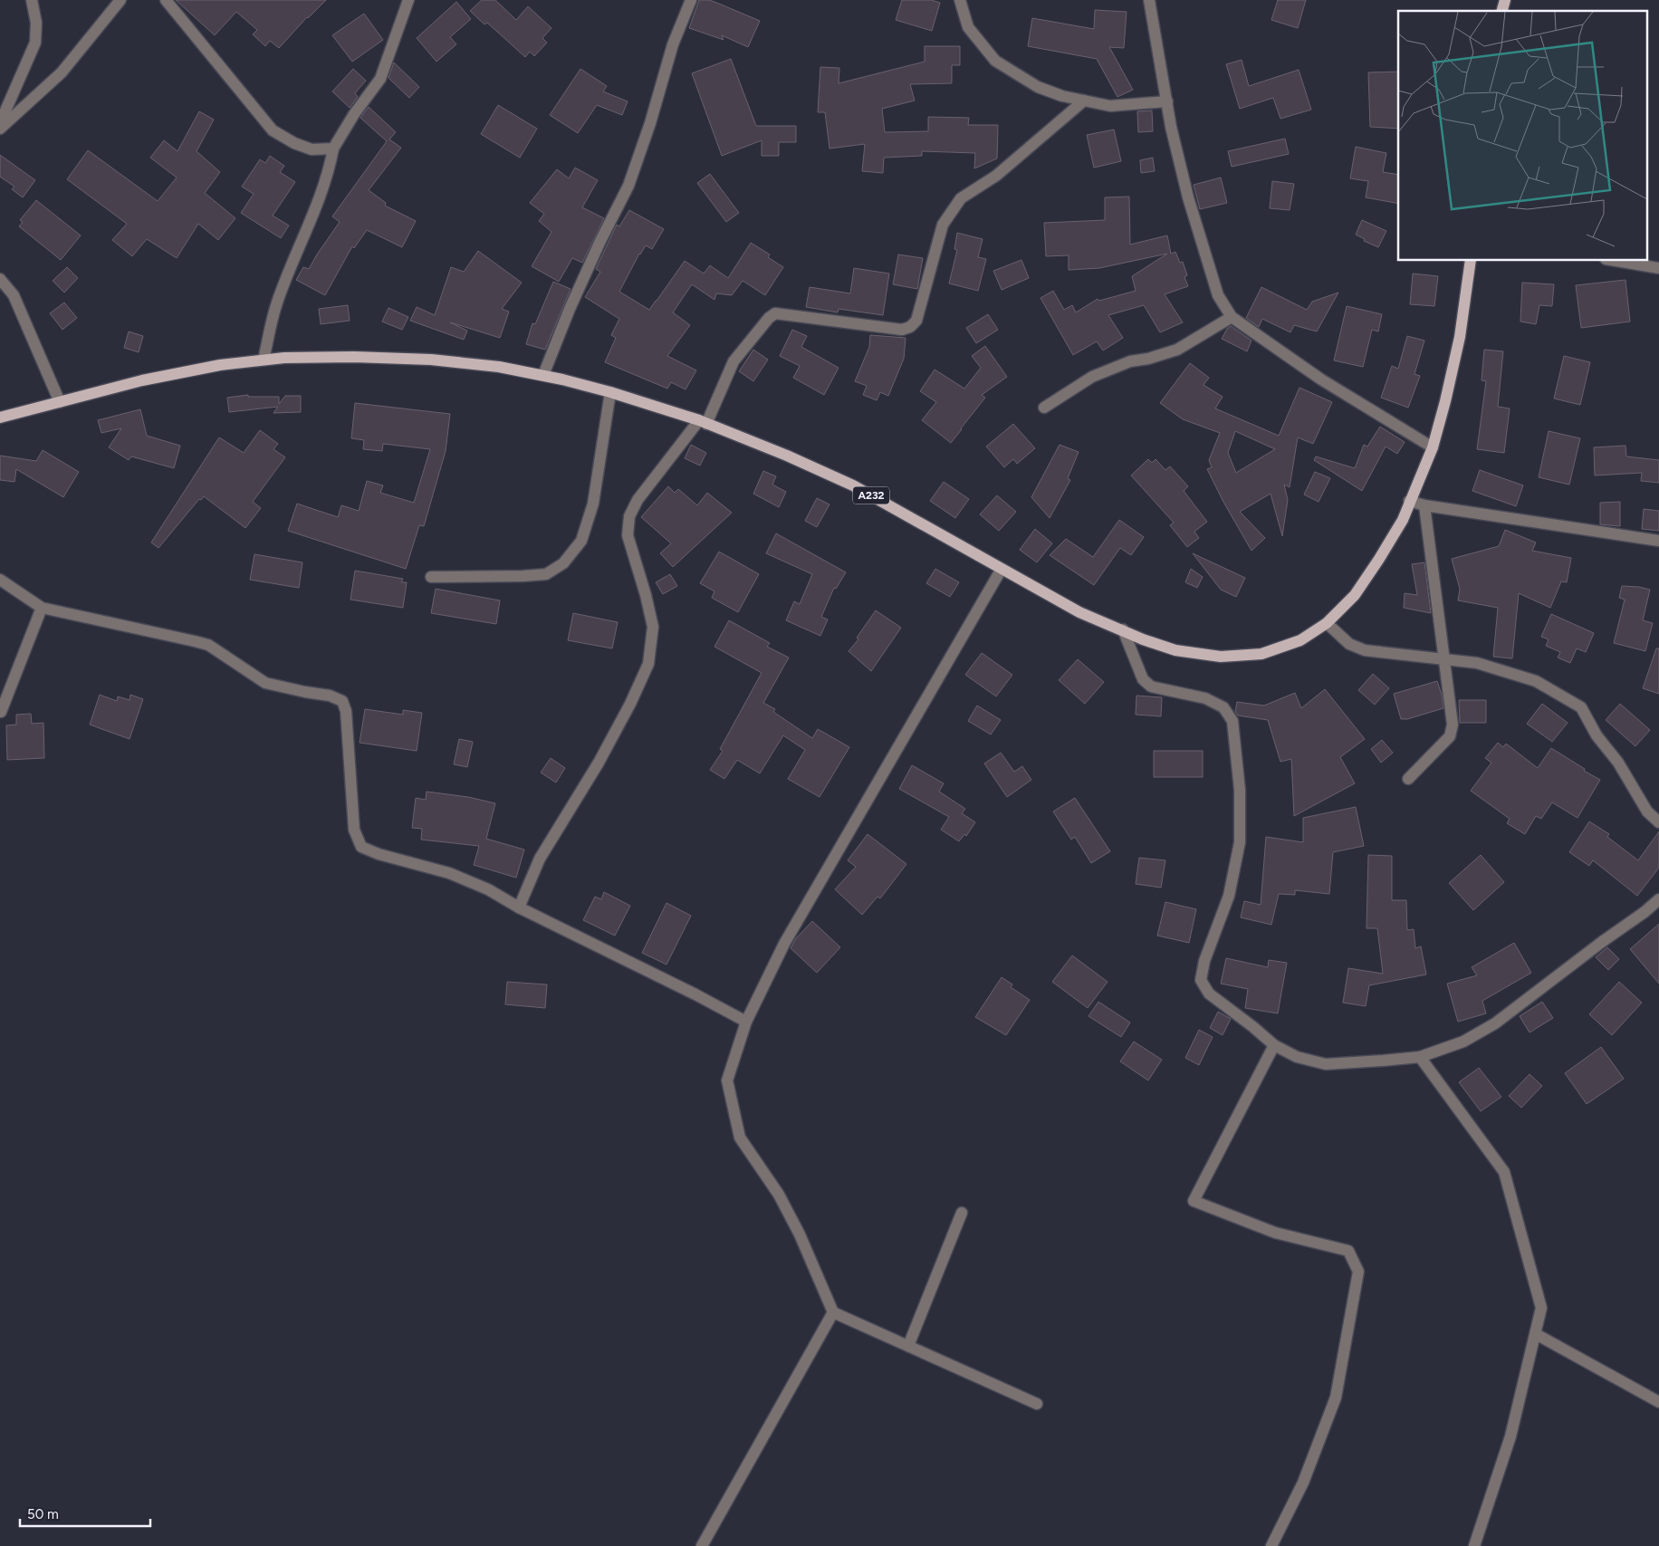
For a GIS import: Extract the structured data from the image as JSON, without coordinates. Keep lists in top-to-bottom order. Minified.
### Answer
{"streets":{"main road":["A232"]},"scale_bar":"50 m"}
